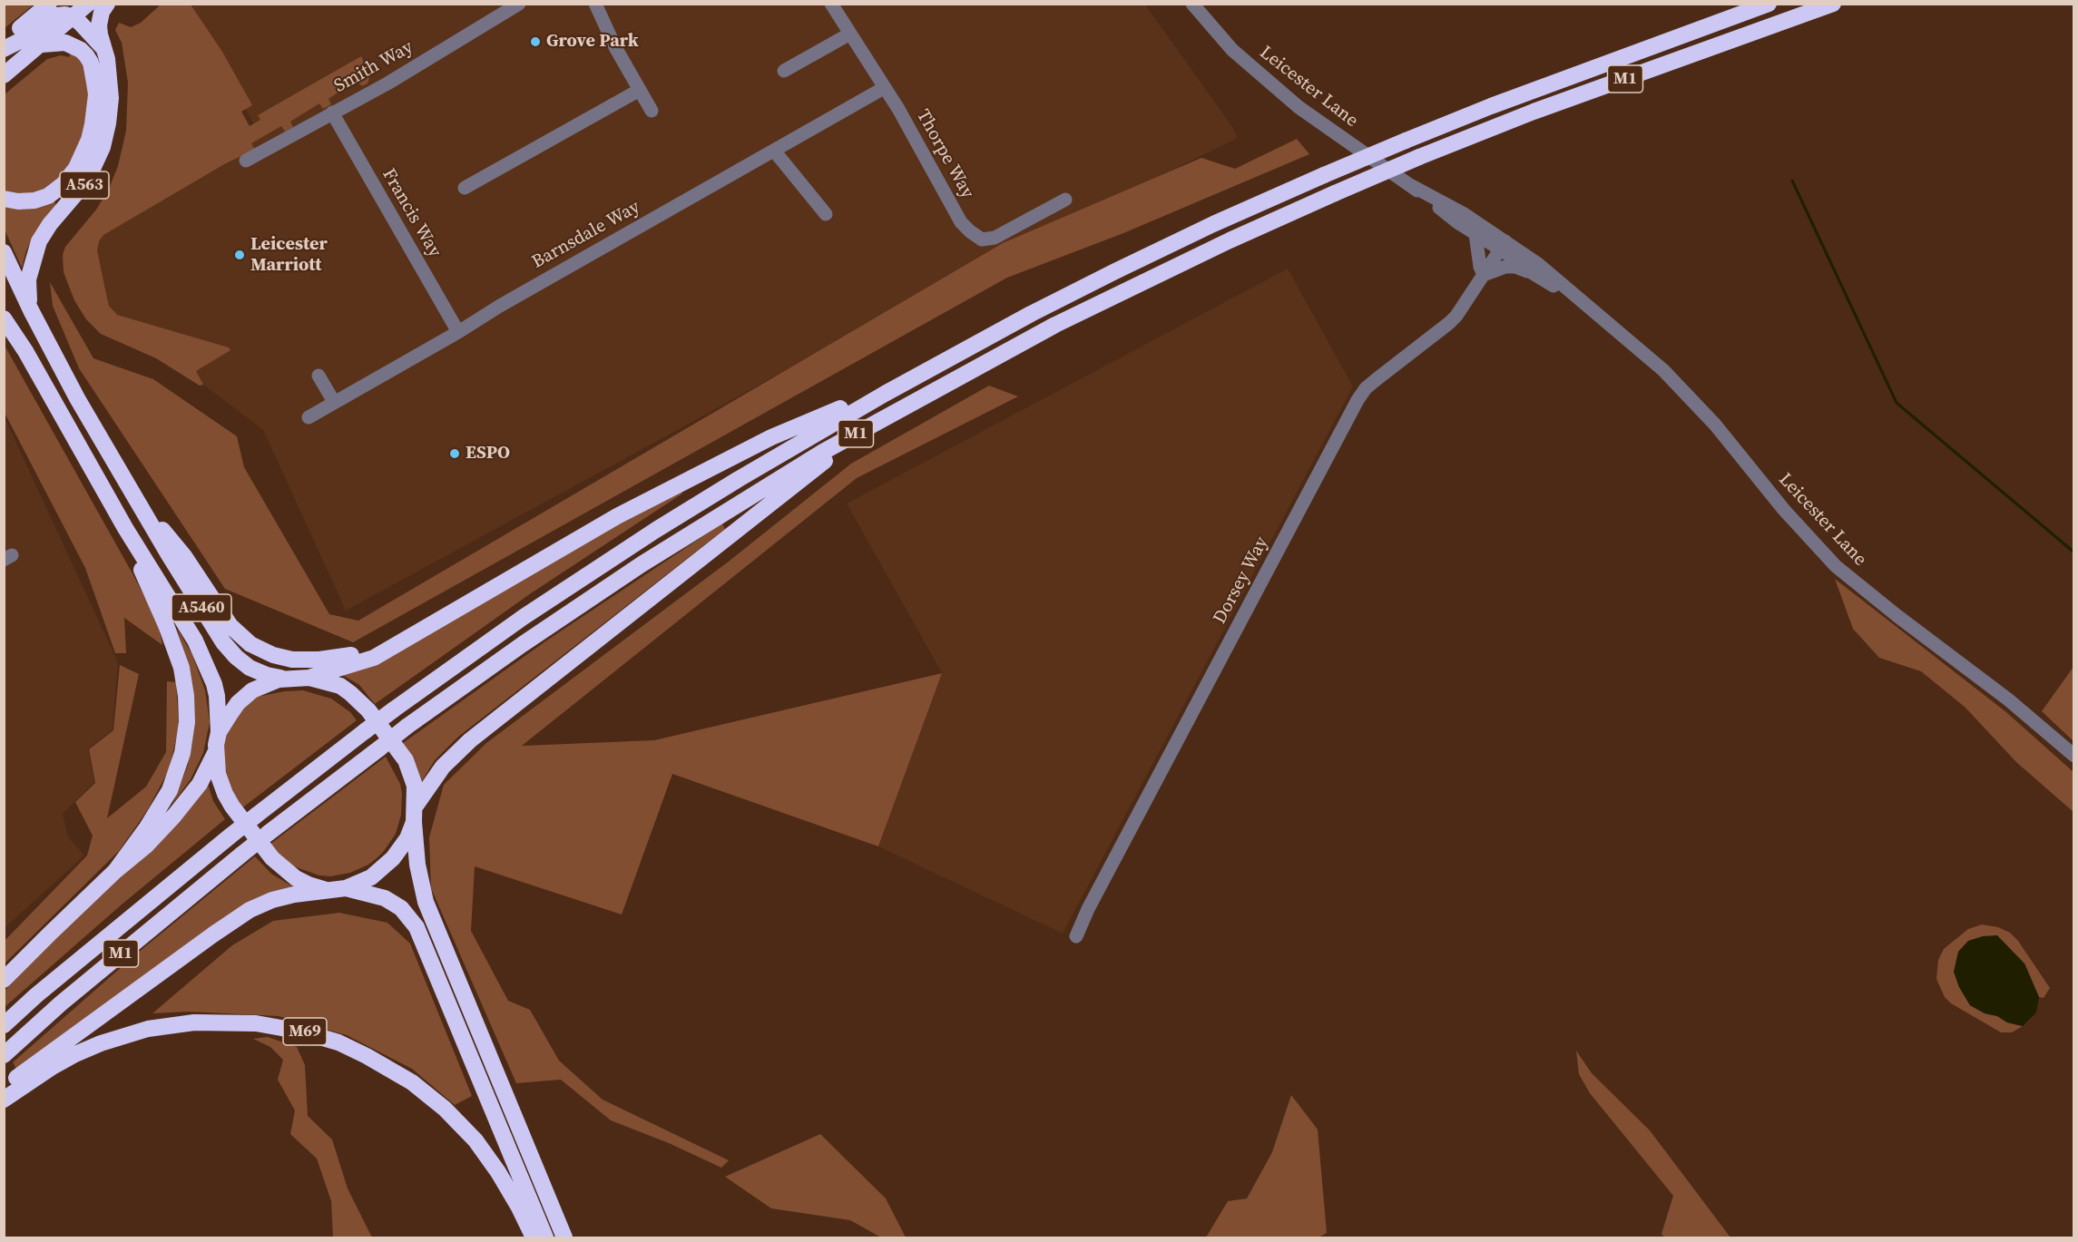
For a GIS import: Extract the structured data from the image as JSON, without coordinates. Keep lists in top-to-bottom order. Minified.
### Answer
{"streets":{"highway":["M1","A563","A5460","M69"],"street":["Smith Way","Leicester Lane","Thorpe Way","Francis Way","Barnsdale Way","Dorsey Way"]},"crossings":[["Smith Way","Francis Way"],["Leicester Lane","Dorsey Way"],["Thorpe Way","Barnsdale Way"],["A563","A5460"],["Francis Way","Barnsdale Way"]],"places":["Grove Park","Leicester Marriott","ESPO"]}
